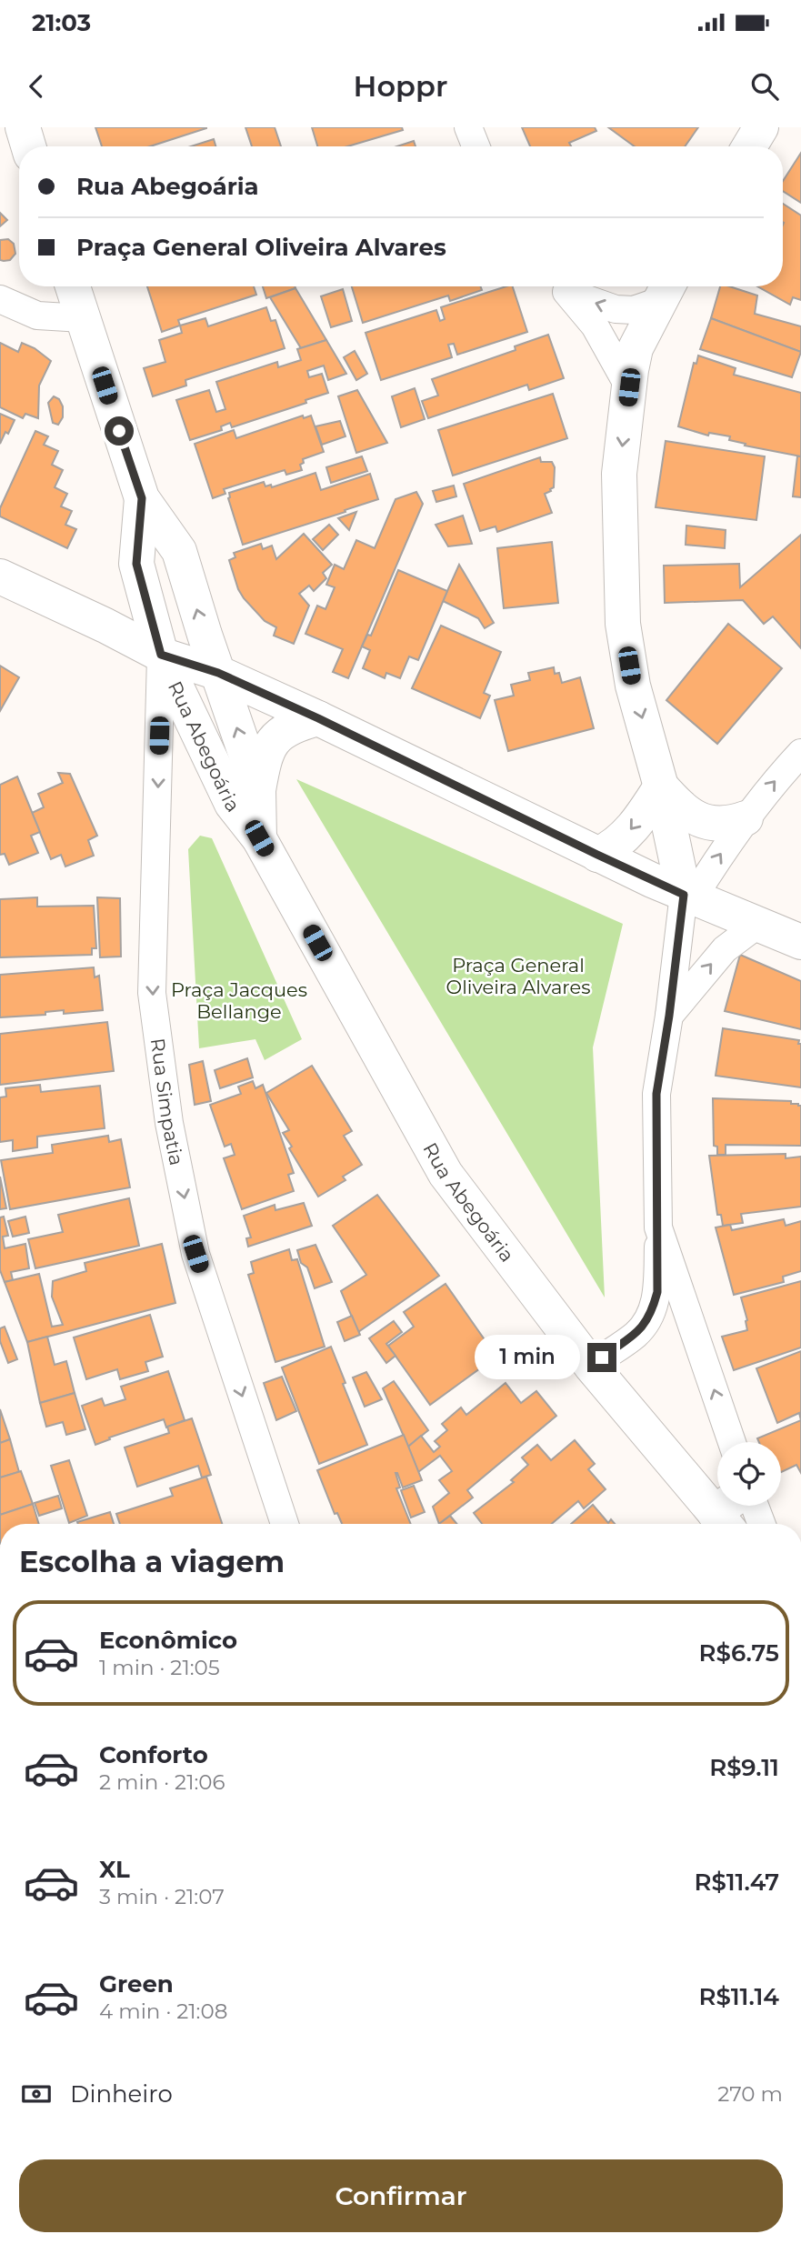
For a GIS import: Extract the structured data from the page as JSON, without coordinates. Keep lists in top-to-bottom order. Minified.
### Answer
{"streets":{"street":["Rua Abegoária","Rua Simpatia"]},"crossings":[["Rua Abegoária","Rua Simpatia"]],"one_way":["Rua Simpatia"],"parks":["Praça General Oliveira Alvares","Praça Jacques Bellange"],"page":{"status":"21:03","header":"Hoppr","banner":["Rua Abegoária","Praça General Oliveira Alvares"],"bubble":"1 min","heading":"Escolha a viagem","list":[{"name":"Econômico","note":"1 min · 21:05","value":"R$6.75"},{"name":"Conforto","note":"2 min · 21:06","value":"R$9.11"},{"name":"XL","note":"3 min · 21:07","value":"R$11.47"},{"name":"Green","note":"4 min · 21:08","value":"R$11.14"}],"pay":["Dinheiro","270 m"],"buttons":"Confirmar"}}
